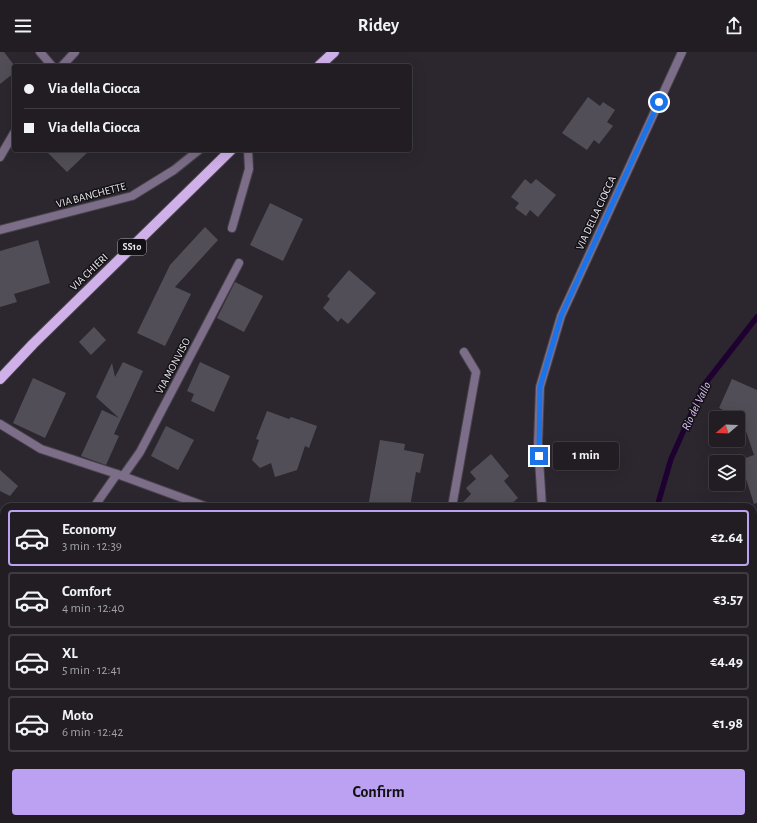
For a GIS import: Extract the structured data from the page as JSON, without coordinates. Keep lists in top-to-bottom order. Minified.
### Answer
{"streets":{"main road":["SS10","VIA CHIERI"],"street":["VIA BANCHETTE","VIA DELLA CIOCCA","VIA MONVISO"]},"water":["Rio del Vallo"],"north":"left","page":{"header":"Ridey","banner":["Via della Ciocca","Via della Ciocca"],"bubble":"1 min","list":[{"name":"Economy","note":"3 min · 12:39","value":"€2.64"},{"name":"Comfort","note":"4 min · 12:40","value":"€3.57"},{"name":"XL","note":"5 min · 12:41","value":"€4.49"},{"name":"Moto","note":"6 min · 12:42","value":"€1.98"}],"buttons":"Confirm"}}
